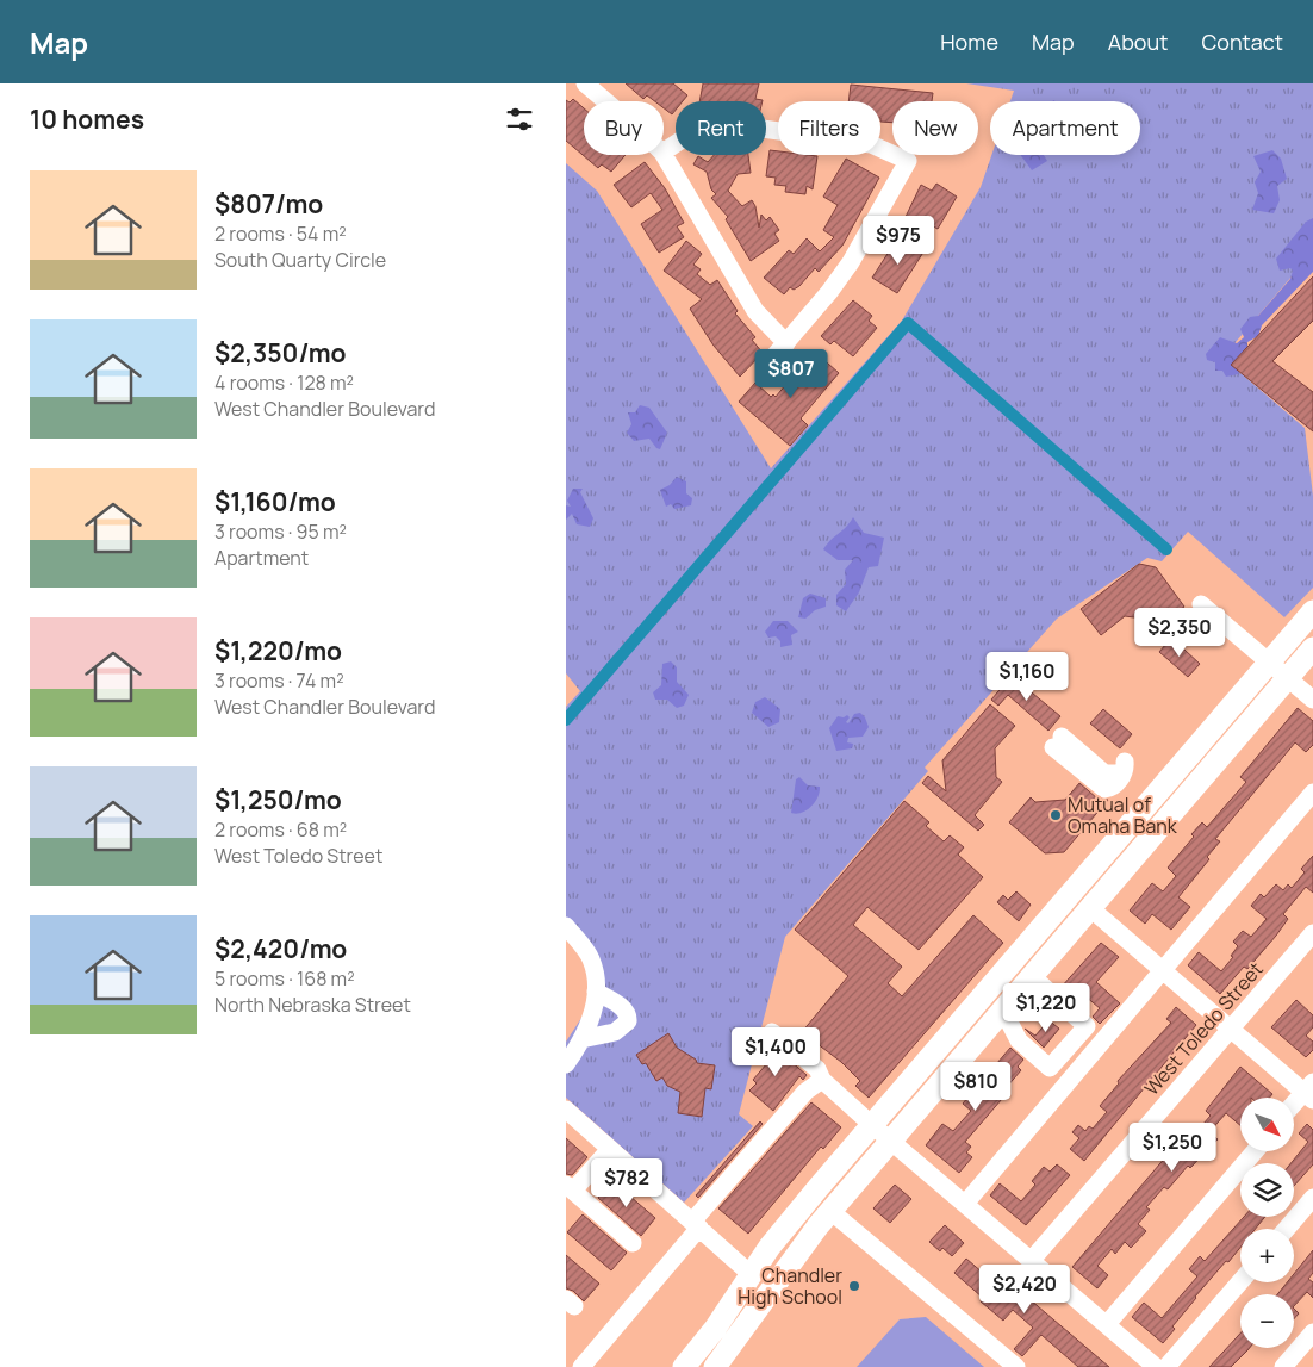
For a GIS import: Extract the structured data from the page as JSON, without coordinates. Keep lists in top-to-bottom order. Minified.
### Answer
{"streets":{"street":["West Toledo Street"]},"places":["Mutual of Omaha Bank","Chandler High School"],"north":"bottom right","page":{"header":"Map","nav":["Home","Map","About","Contact"],"heading":"10 homes","chip":["Buy","Rent","Filters","New","Apartment"],"list":[{"name":"$807/mo","note":"2 rooms · 54 m² · South Quarty Circle"},{"name":"$2,350/mo","note":"4 rooms · 128 m² · West Chandler Boulevard"},{"name":"$1,160/mo","note":"3 rooms · 95 m² · Apartment"},{"name":"$1,220/mo","note":"3 rooms · 74 m² · West Chandler Boulevard"},{"name":"$1,250/mo","note":"2 rooms · 68 m² · West Toledo Street"},{"name":"$2,420/mo","note":"5 rooms · 168 m² · North Nebraska Street"}],"price":["$975","$807","$2,350","$1,160","$1,220","$1,400","$810","$1,250","$782","$2,420"],"map_buttons":["+","−"]}}
